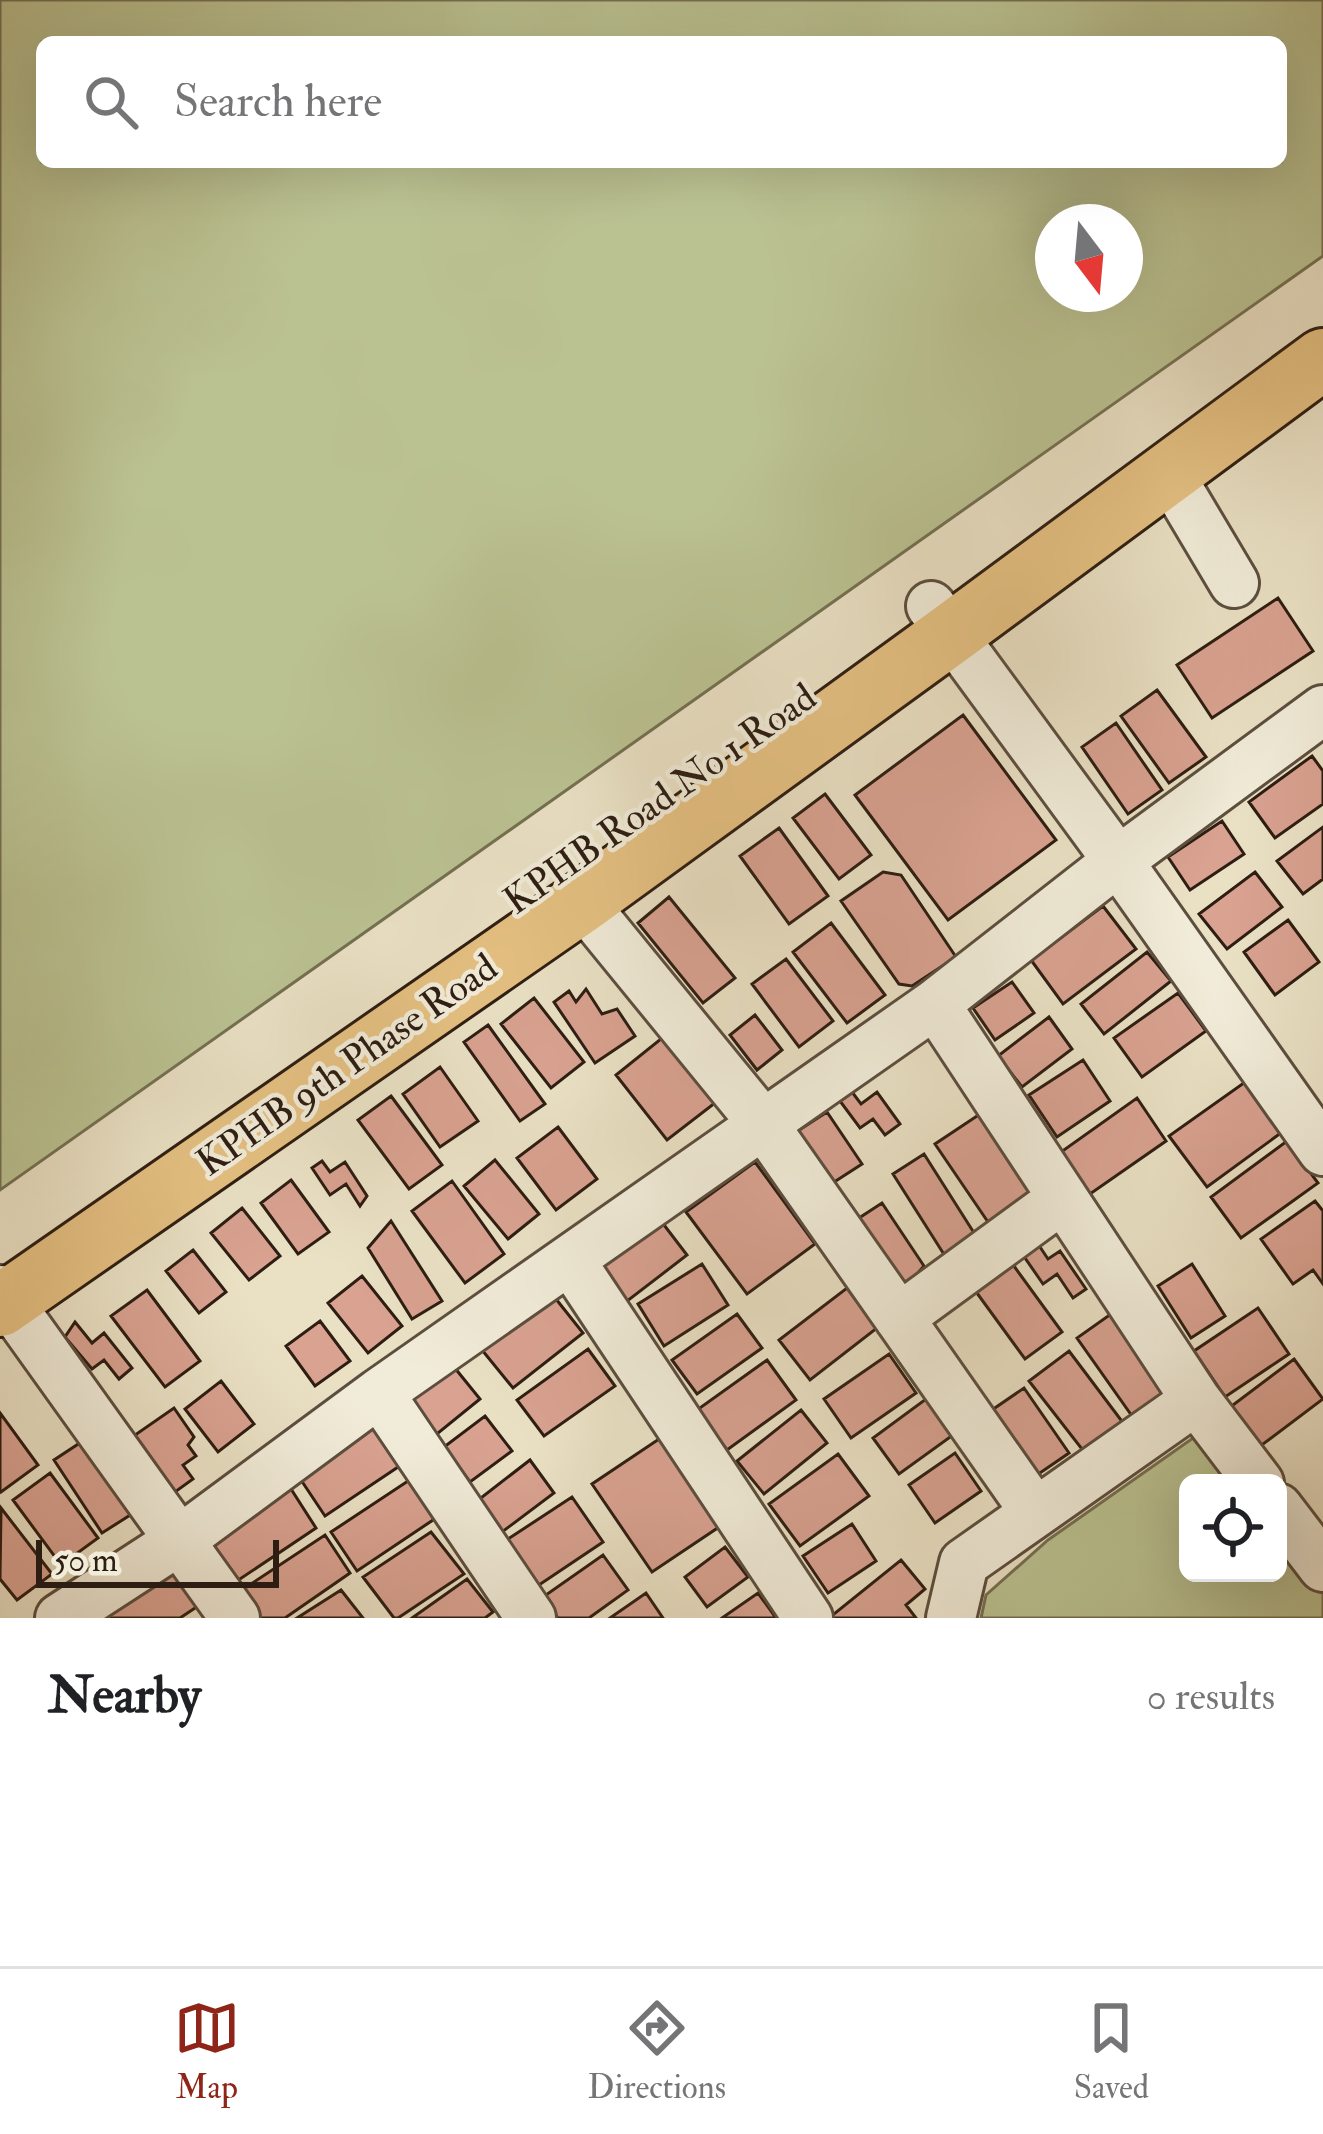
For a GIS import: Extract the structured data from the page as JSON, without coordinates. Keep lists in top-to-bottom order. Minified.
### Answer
{"streets":{"main road":["KPHB Road No 1 Road","KPHB 9th Phase Road"]},"crossings":[["KPHB Road No 1 Road","KPHB 9th Phase Road"]],"scale_bar":"50 m","north":"bottom","page":{"search":"Search here","scale":"50 m","heading":["Nearby","0 results"],"nav":["Map","Directions","Saved"]}}
